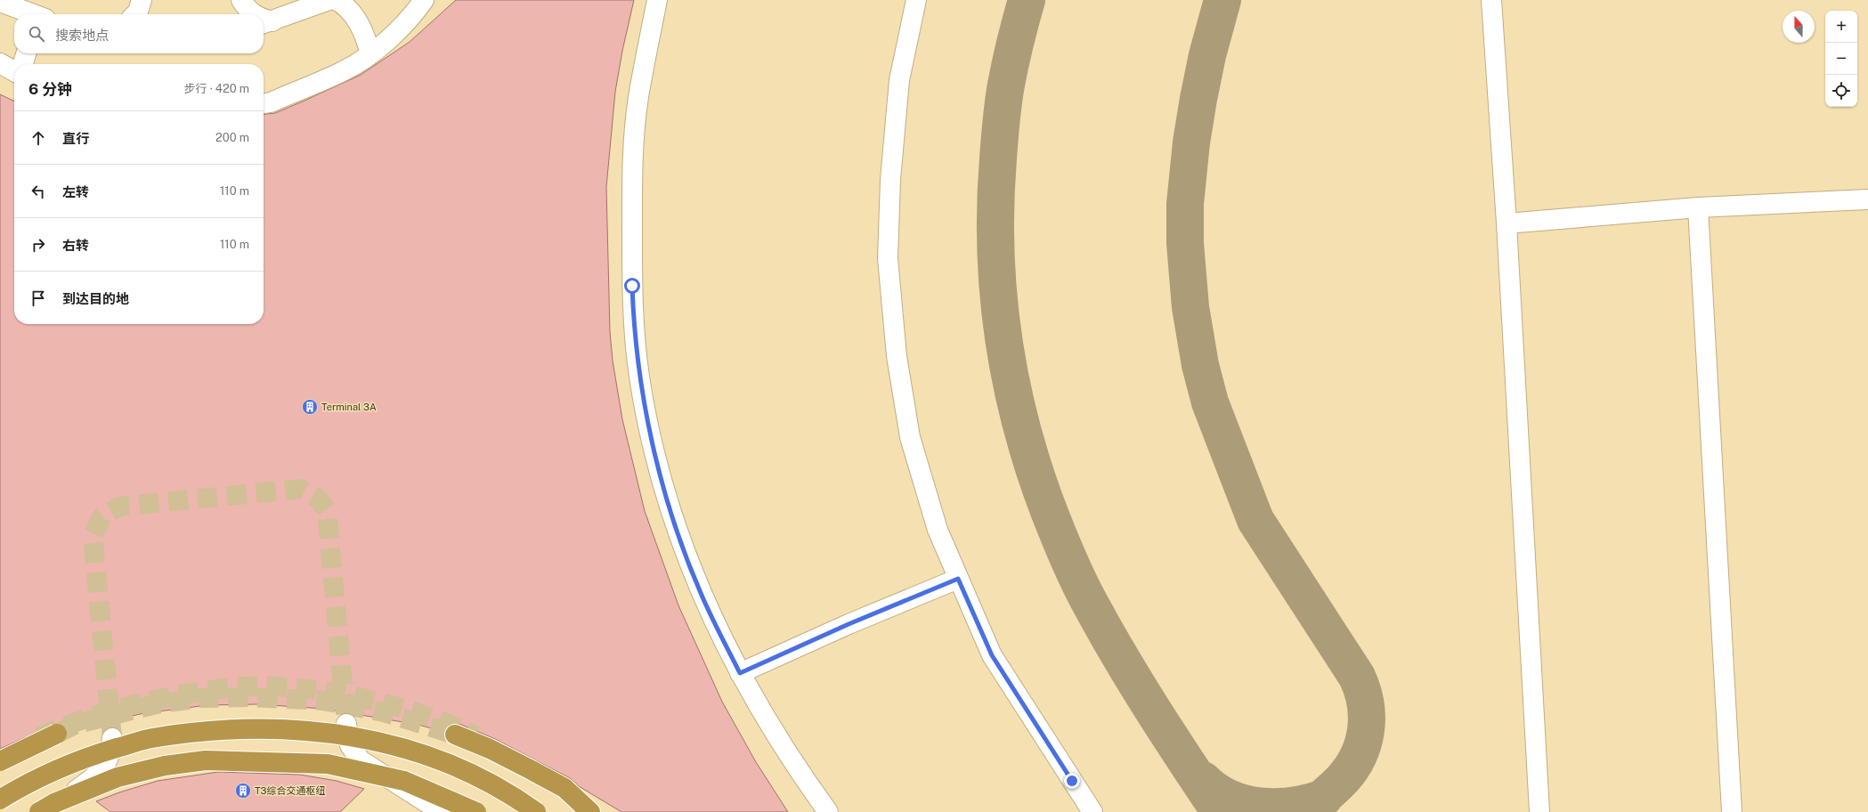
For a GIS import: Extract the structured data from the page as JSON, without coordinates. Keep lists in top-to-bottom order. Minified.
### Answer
{"places":{"building":["Terminal 3A","T3综合交通枢纽"]},"north":"top","page":{"map_buttons":["+","−"],"search":"搜索地点","heading":["6 分钟","步行 · 420 m"],"list":[["直行","200 m"],["左转","110 m"],["右转","110 m"],"到达目的地"]}}
